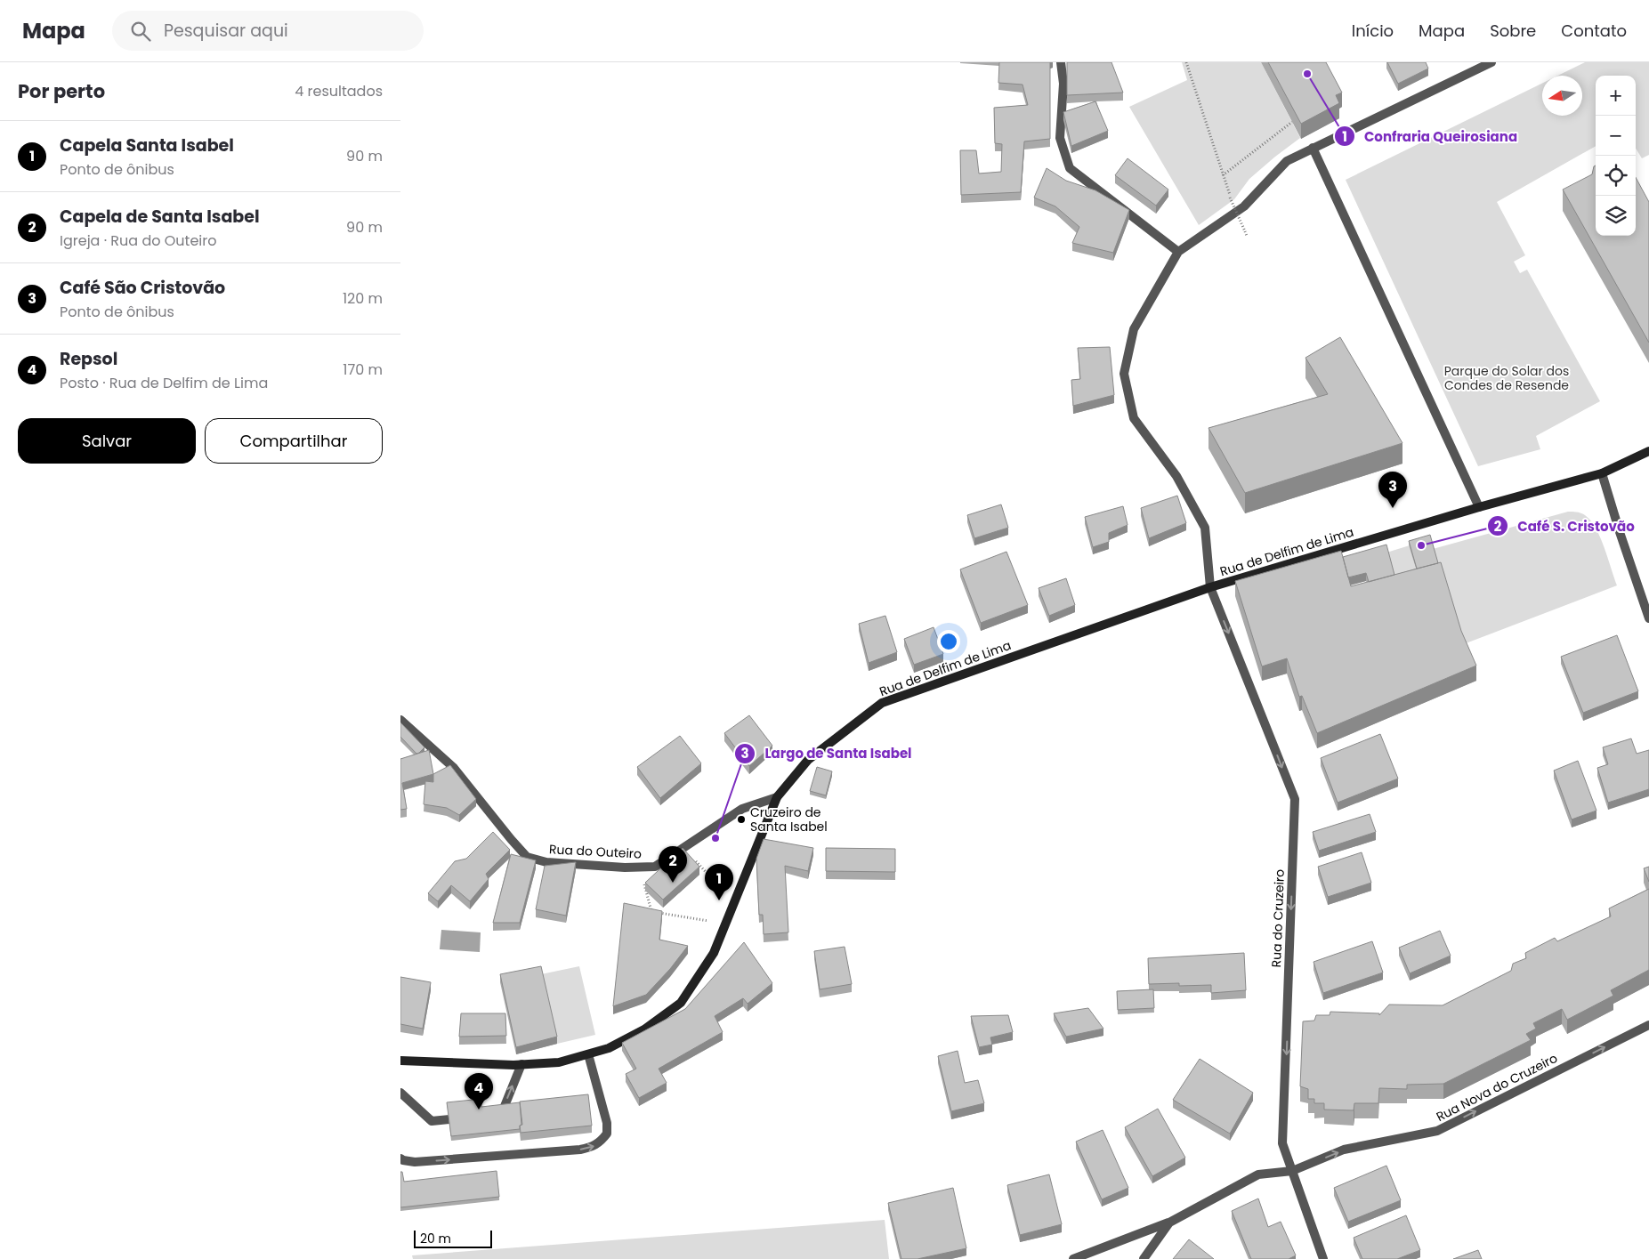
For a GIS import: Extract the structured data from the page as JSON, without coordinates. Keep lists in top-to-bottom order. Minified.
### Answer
{"streets":{"main road":["Rua de Delfim de Lima"],"street":["Rua do Outeiro","Rua do Cruzeiro","Rua Nova do Cruzeiro"]},"crossings":[["Rua de Delfim de Lima","Rua do Outeiro"],["Rua de Delfim de Lima","Rua do Cruzeiro"],["Rua do Cruzeiro","Rua Nova do Cruzeiro"]],"one_way":["Rua do Cruzeiro","Rua Nova do Cruzeiro"],"parks":["Parque do Solar dos Condes de Resende"],"places":["Confraria Queirosiana","Café S. Cristovão","Cruzeiro de Santa Isabel","Largo de Santa Isabel"],"scale_bar":"20 m","north":"left","page":{"header":"Mapa","search":"Pesquisar aqui","nav":["Início","Mapa","Sobre","Contato"],"heading":["Por perto","4 resultados"],"map_buttons":["+","−"],"list":[{"mark":"1","name":"Capela Santa Isabel","note":"Ponto de ônibus","value":"90 m"},{"mark":"2","name":"Capela de Santa Isabel","note":"Igreja · Rua do Outeiro","value":"90 m"},{"mark":"3","name":"Café São Cristovão","note":"Ponto de ônibus","value":"120 m"},{"mark":"4","name":"Repsol","note":"Posto · Rua de Delfim de Lima","value":"170 m"}],"buttons":["Salvar","Compartilhar"],"pins":["3","2","1","4"],"scale":"20 m"}}
